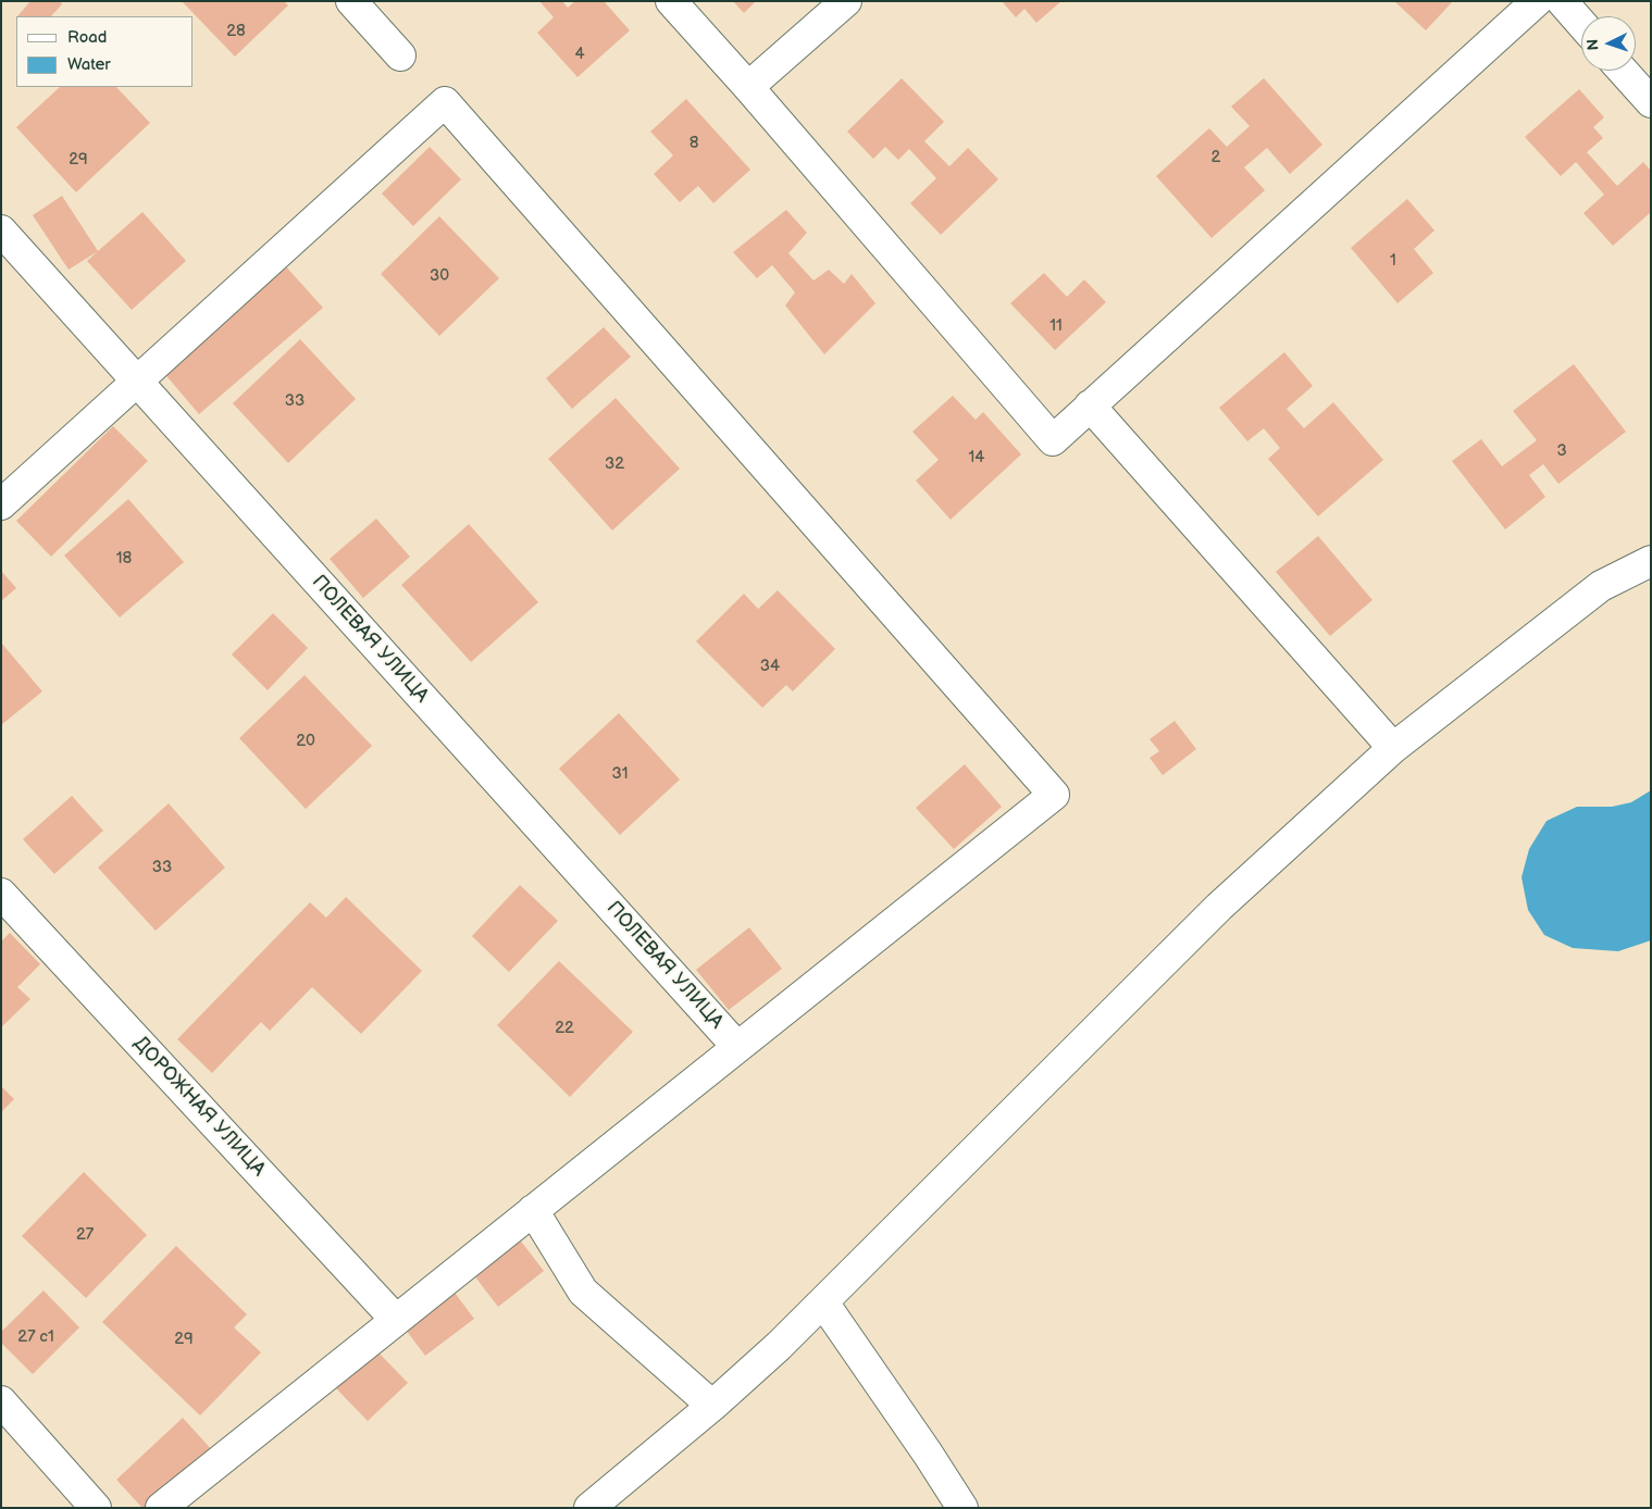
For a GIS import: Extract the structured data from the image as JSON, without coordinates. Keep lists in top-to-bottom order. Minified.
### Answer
{"streets":{"street":["ПОЛЕВАЯ УЛИЦА","ДОРОЖНАЯ УЛИЦА"]},"house_numbers":["28","4","8","2","29","1","30","11","33","3","14","32","18","34","20","31","33","22","27","27 с1","29"],"legend":["Road","Water"],"north":"left"}
